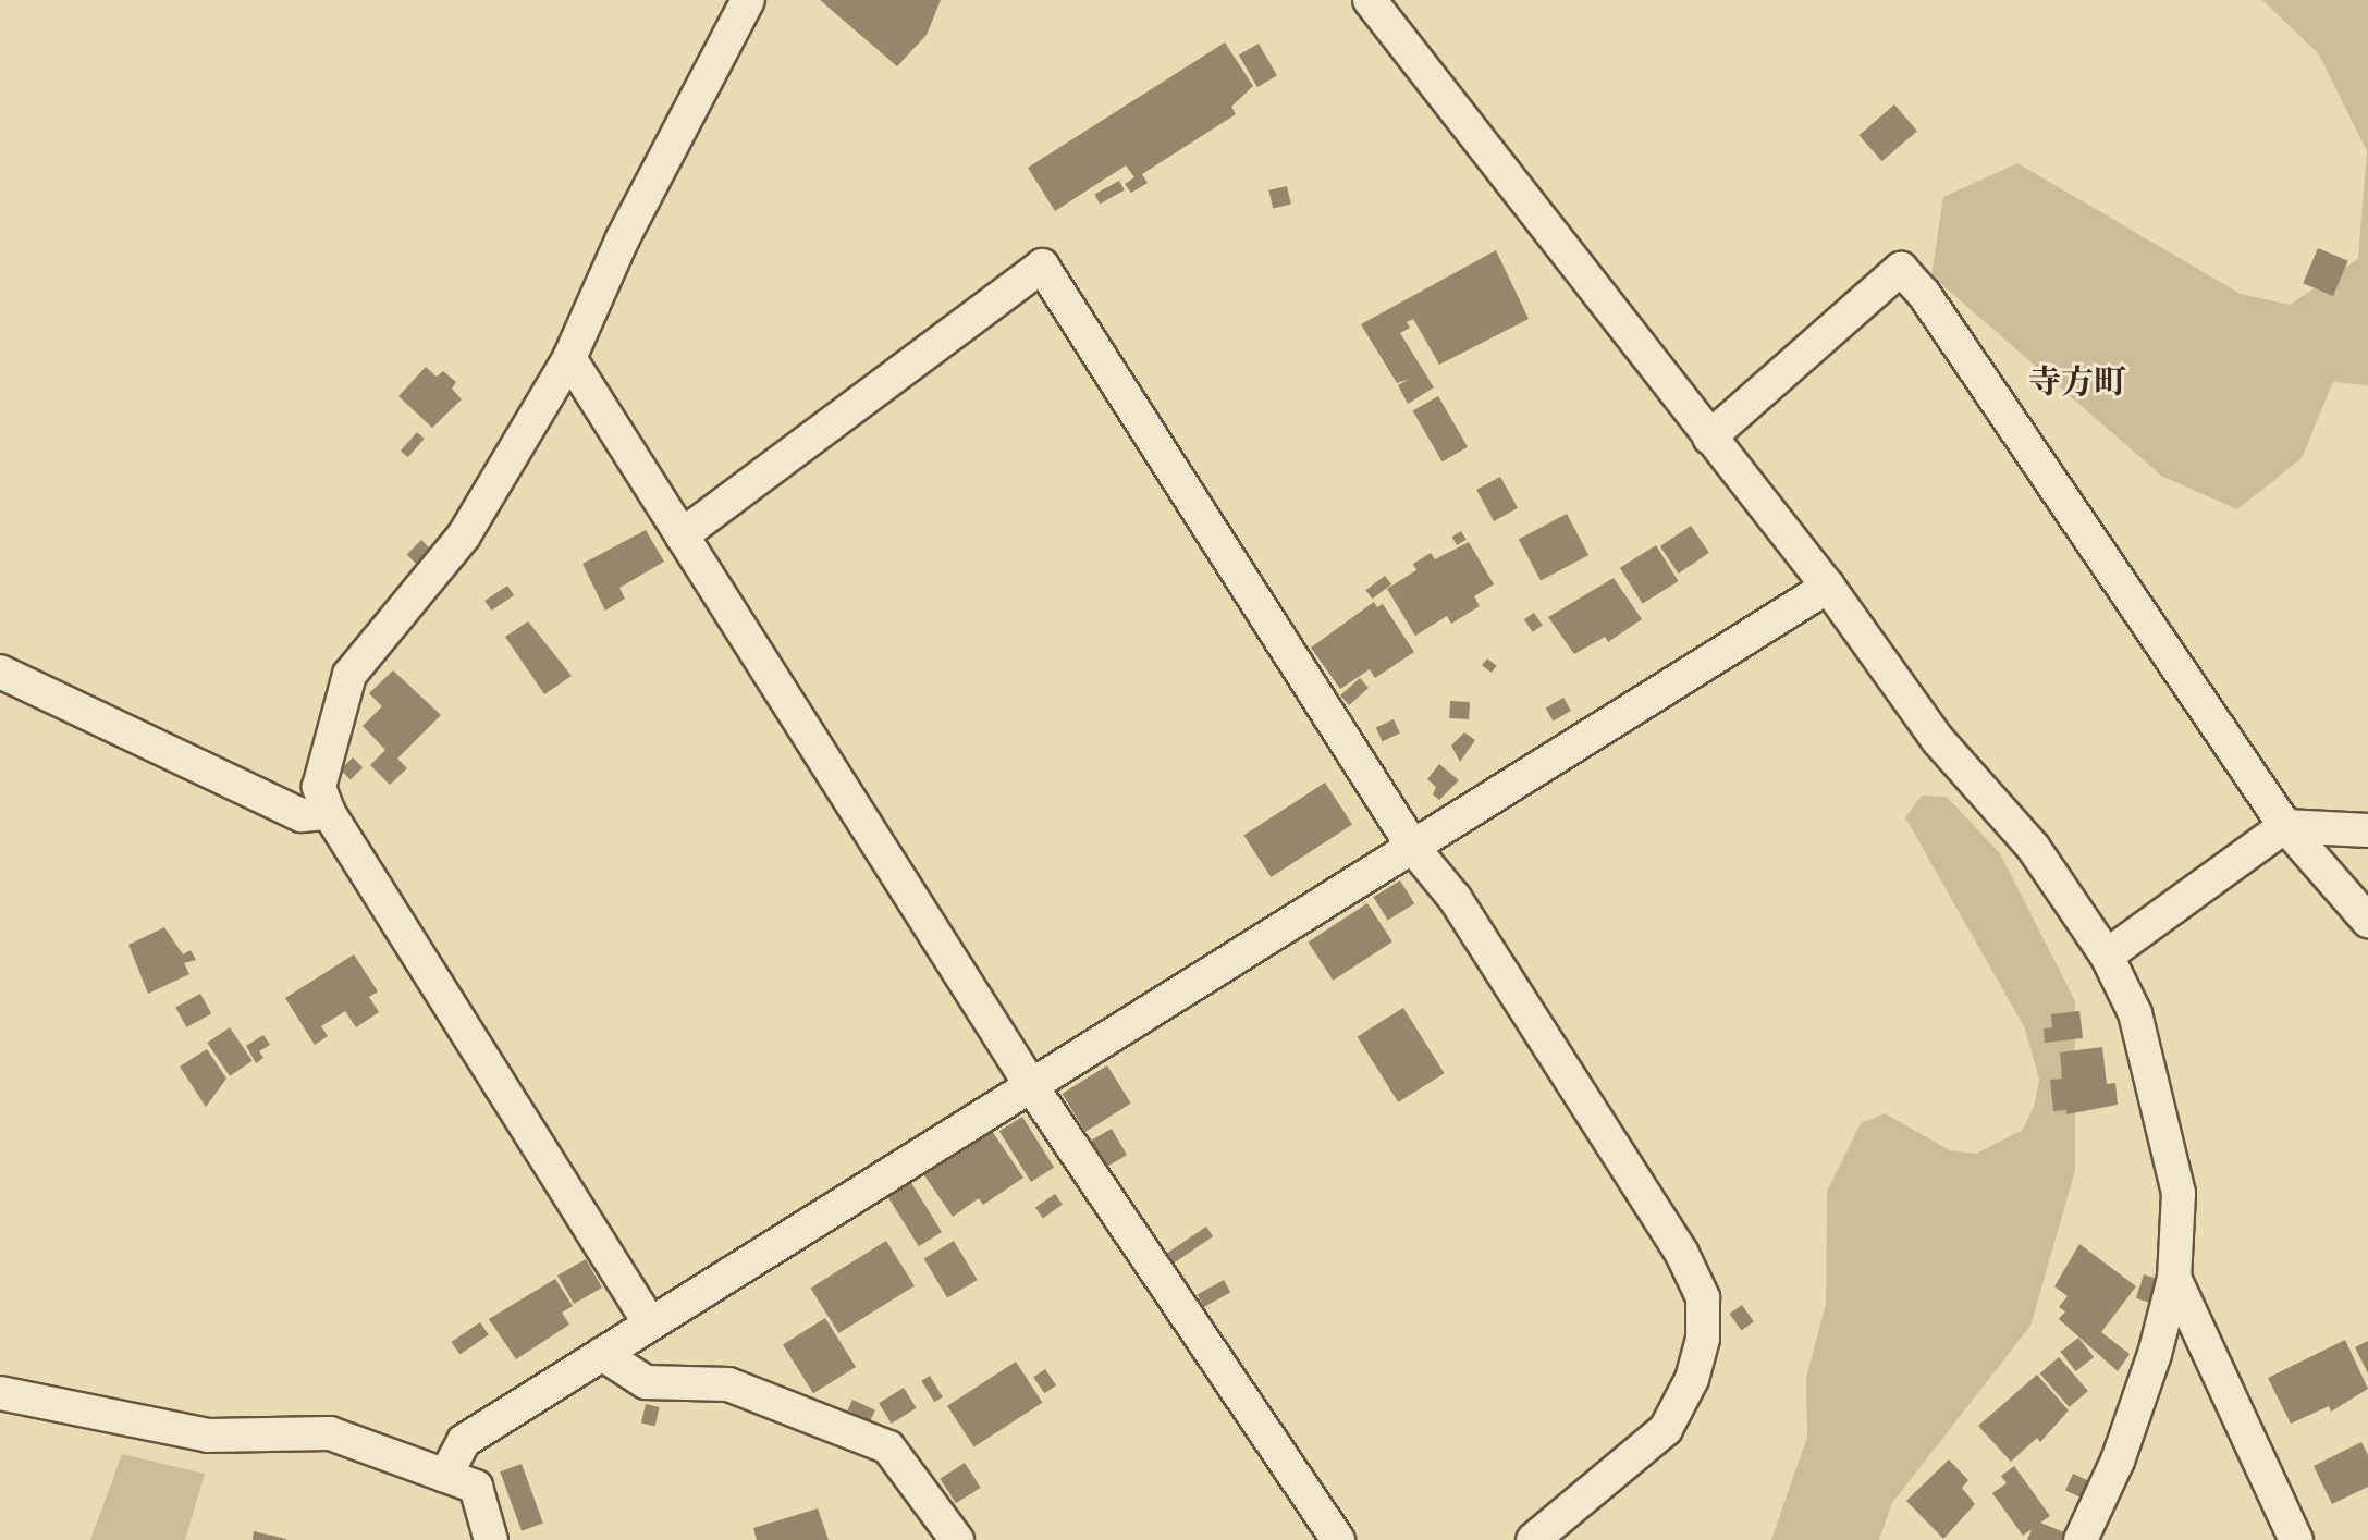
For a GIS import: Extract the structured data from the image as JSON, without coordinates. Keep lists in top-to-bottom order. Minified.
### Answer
{"districts":["寺方町"]}
